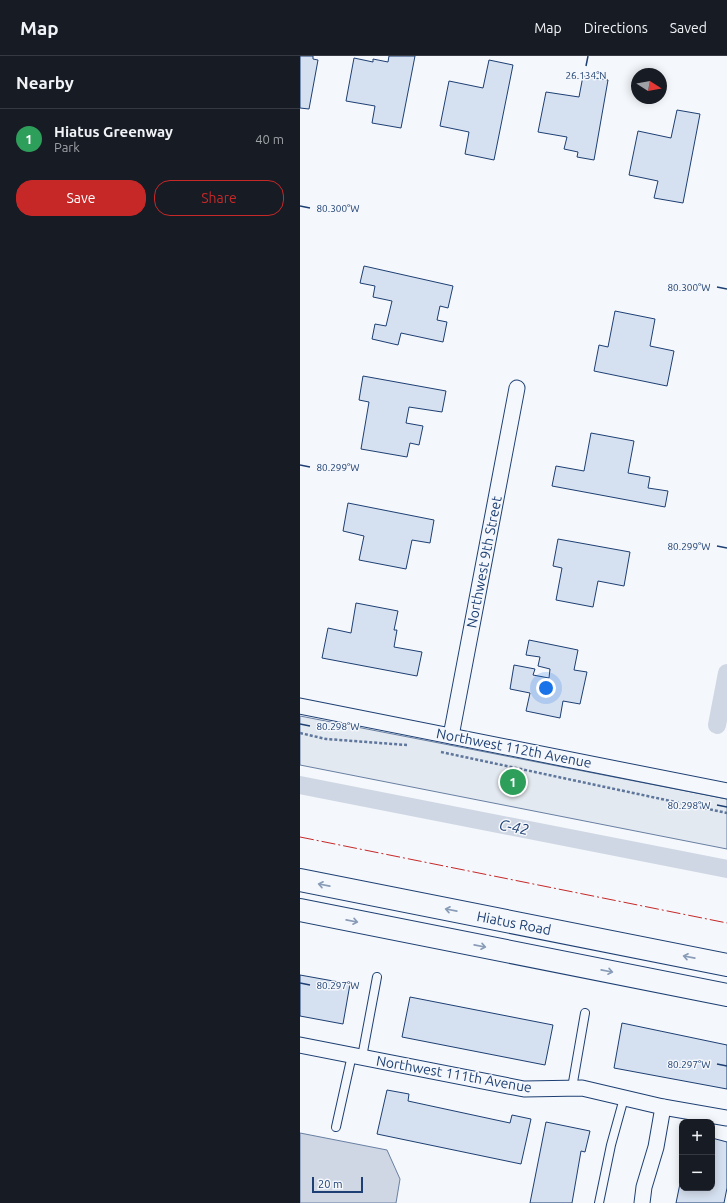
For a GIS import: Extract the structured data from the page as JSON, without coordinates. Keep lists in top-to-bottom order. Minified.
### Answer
{"streets":{"main road":["Hiatus Road"],"street":["Northwest 9th Street","Northwest 112th Avenue","Northwest 111th Avenue"]},"crossings":[["Northwest 9th Street","Northwest 112th Avenue"]],"water":["C-42"],"scale_bar":"20 m","north":"right","page":{"header":"Map","nav":["Map","Directions","Saved"],"heading":"Nearby","list":[{"mark":"1","name":"Hiatus Greenway","note":"Park","value":"40 m"}],"buttons":["Save","Share"],"pins":"1","map_buttons":["+","−"],"scale":"20 m"},"coordinates":["26.134°N","80.300°W","80.299°W","80.298°W","80.297°W"]}
